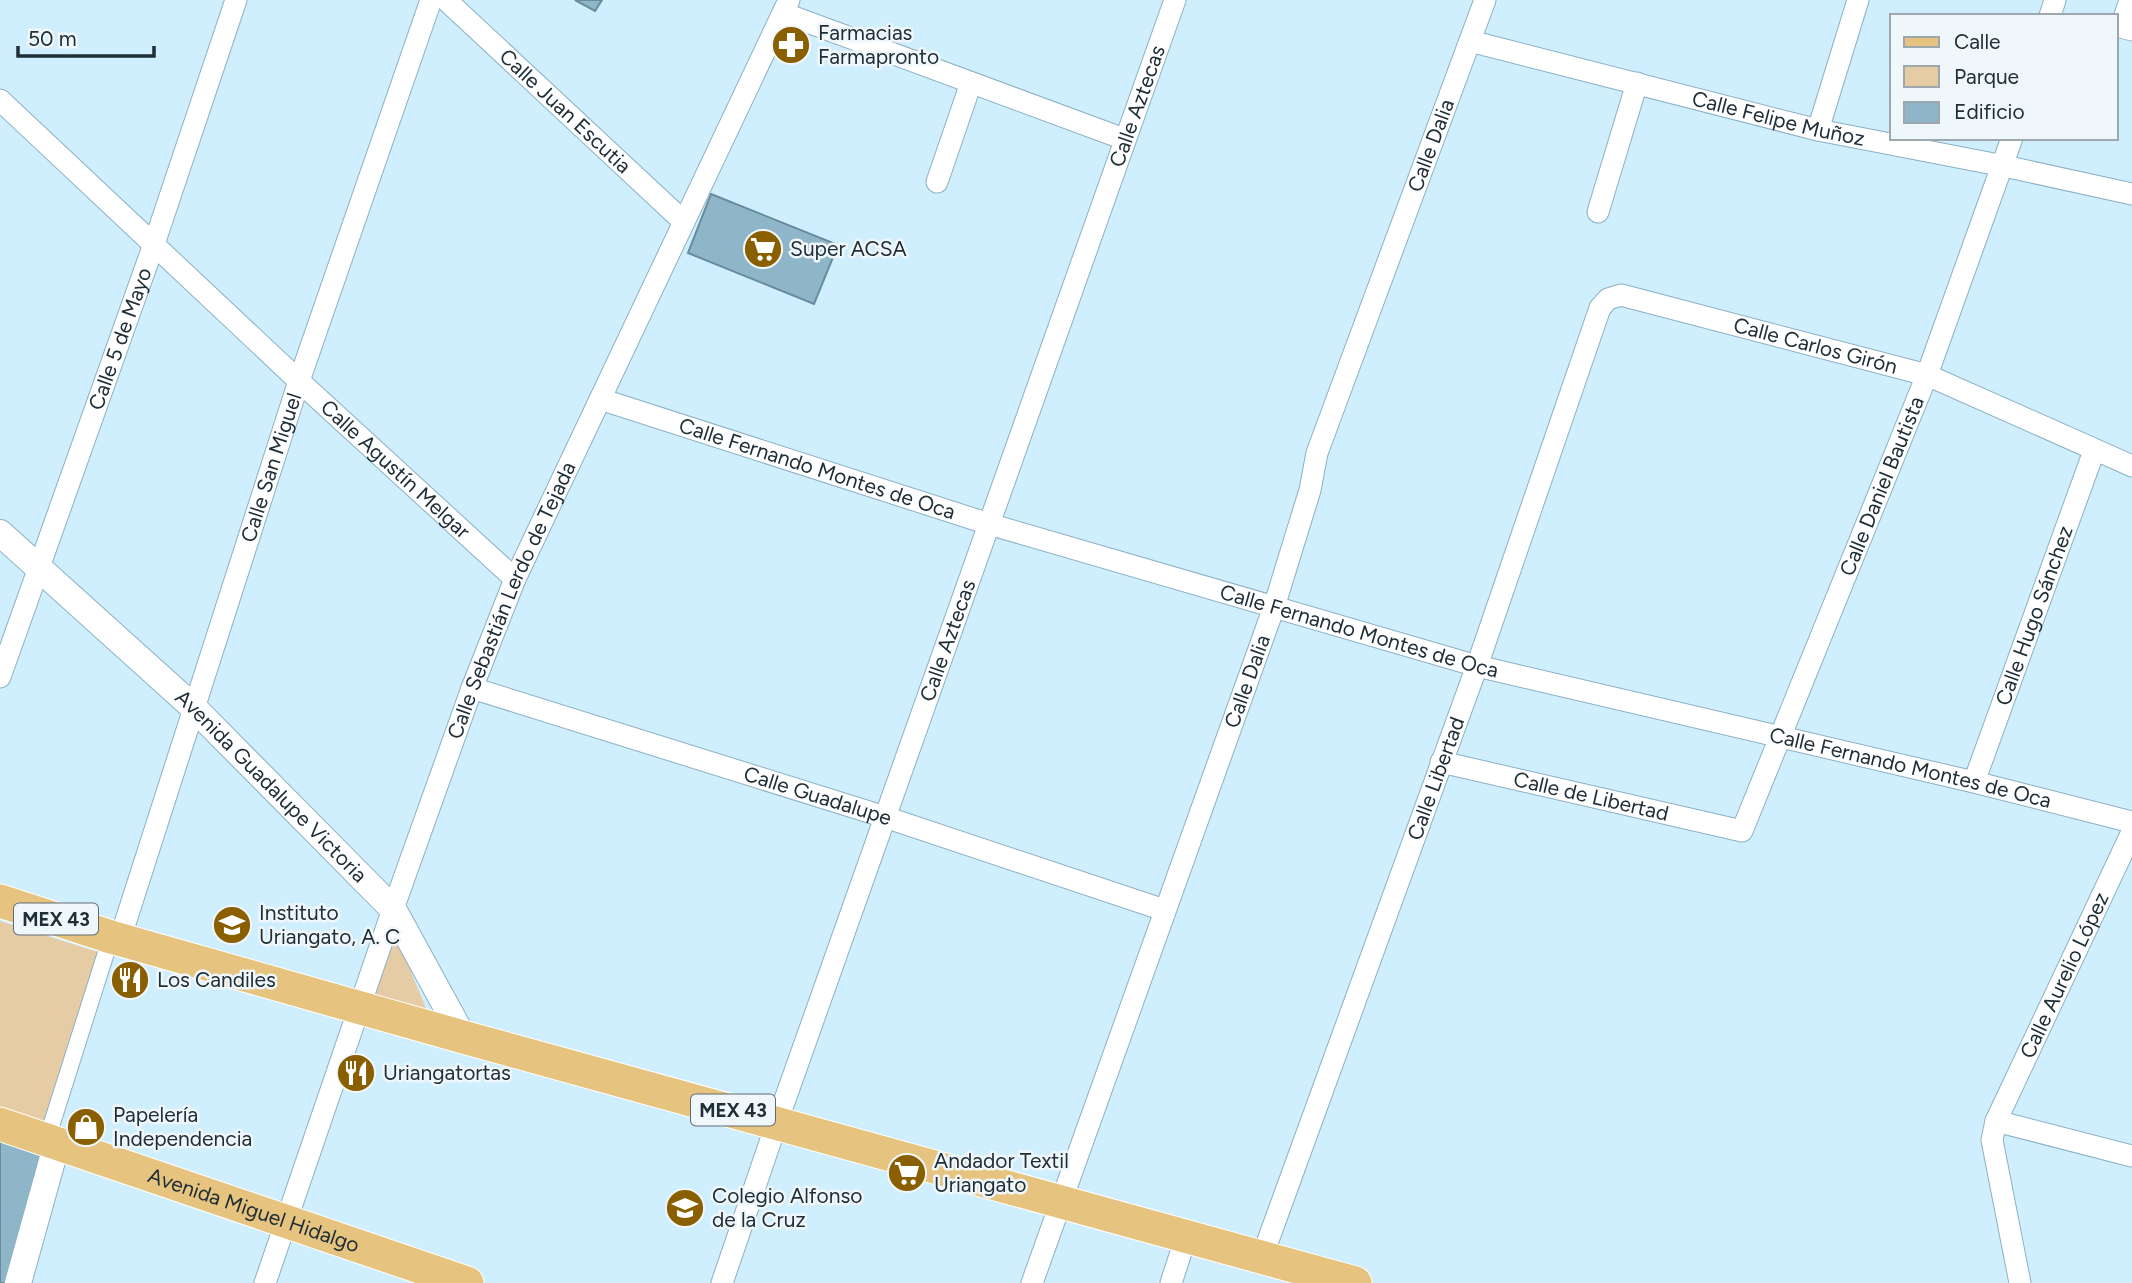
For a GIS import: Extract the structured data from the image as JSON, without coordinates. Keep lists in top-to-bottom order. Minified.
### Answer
{"streets":{"main road":["MEX 43","Avenida Miguel Hidalgo"],"street":["Calle Aztecas","Calle Juan Escutia","Calle Felipe Muñoz","Calle Dalia","Calle 5 de Mayo","Calle Carlos Girón","Calle San Miguel","Calle Agustín Melgar","Calle Fernando Montes de Oca","Calle Daniel Bautista","Calle Sebastián Lerdo de Tejada","Calle Hugo Sánchez","Calle Libertad","Avenida Guadalupe Victoria","Calle Guadalupe","Calle de Libertad","Calle Aurelio López"]},"crossings":[["Calle Aztecas","Calle Fernando Montes de Oca"],["Calle Aztecas","Calle Guadalupe"],["Calle Aztecas","MEX 43"],["Calle Juan Escutia","Calle Sebastián Lerdo de Tejada"],["Calle Felipe Muñoz","Calle Dalia"],["Calle Felipe Muñoz","Calle Daniel Bautista"],["Calle Dalia","Calle Fernando Montes de Oca"],["Calle Dalia","Calle Guadalupe"],["Calle Dalia","MEX 43"],["Calle 5 de Mayo","Calle Agustín Melgar"],["Calle 5 de Mayo","Avenida Guadalupe Victoria"],["Calle Carlos Girón","Calle Daniel Bautista"],["Calle Carlos Girón","Calle Hugo Sánchez"],["Calle Carlos Girón","Calle Libertad"],["Calle San Miguel","Calle Agustín Melgar"],["Calle San Miguel","Avenida Guadalupe Victoria"],["Calle San Miguel","MEX 43"],["Calle Agustín Melgar","Calle Sebastián Lerdo de Tejada"],["Calle Fernando Montes de Oca","Calle Daniel Bautista"],["Calle Fernando Montes de Oca","Calle Sebastián Lerdo de Tejada"],["Calle Fernando Montes de Oca","Calle Hugo Sánchez"],["Calle Fernando Montes de Oca","Calle Libertad"],["Calle Daniel Bautista","Calle de Libertad"],["Calle Sebastián Lerdo de Tejada","Avenida Guadalupe Victoria"],["Calle Sebastián Lerdo de Tejada","Calle Guadalupe"],["Calle Sebastián Lerdo de Tejada","MEX 43"],["Calle Sebastián Lerdo de Tejada","Avenida Miguel Hidalgo"],["Calle Libertad","Calle de Libertad"],["Calle Libertad","MEX 43"],["Avenida Guadalupe Victoria","MEX 43"]],"places":{"pharmacy":["Farmacias Farmapronto"],"supermarket":["Super ACSA","Andador Textil Uriangato"],"school or university":["Instituto Uriangato, A. C","Colegio Alfonso de la Cruz"],"restaurant":["Los Candiles","Uriangatortas"],"shop":["Papelería Independencia"]},"legend":["Calle","Parque","Edificio"],"scale_bar":"50 m"}
